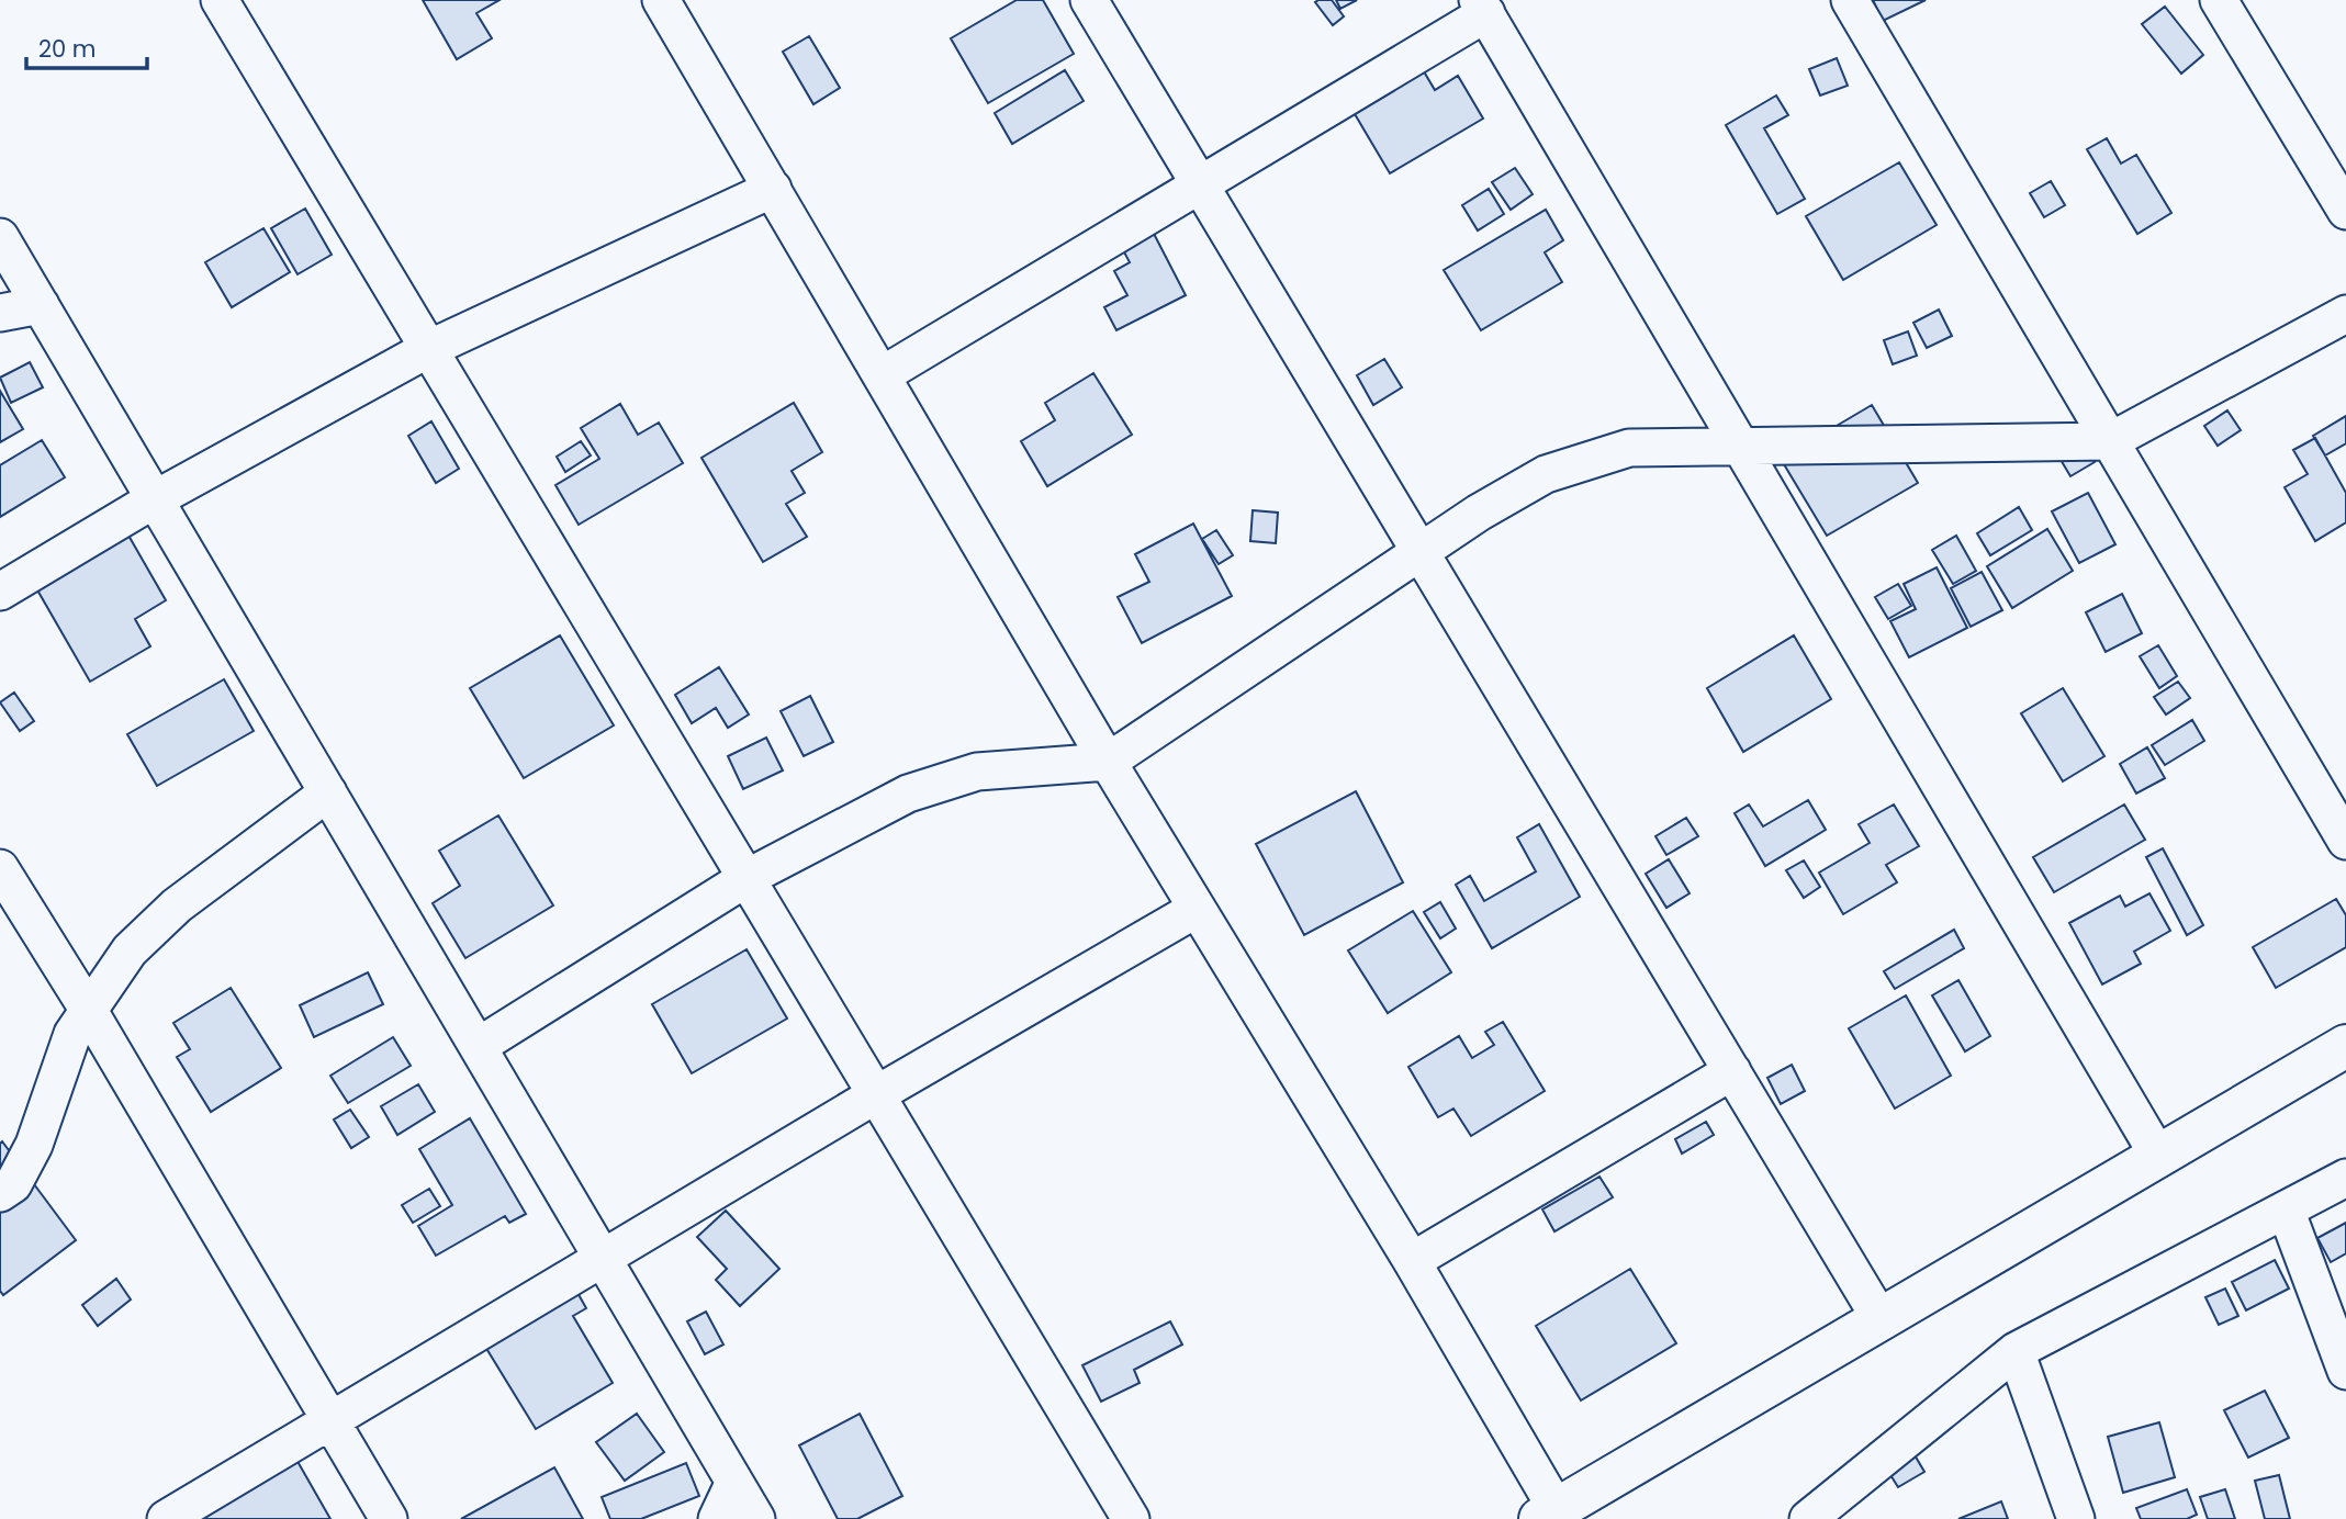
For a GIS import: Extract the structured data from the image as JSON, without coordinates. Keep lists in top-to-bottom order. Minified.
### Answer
{"scale_bar":"20 m"}
